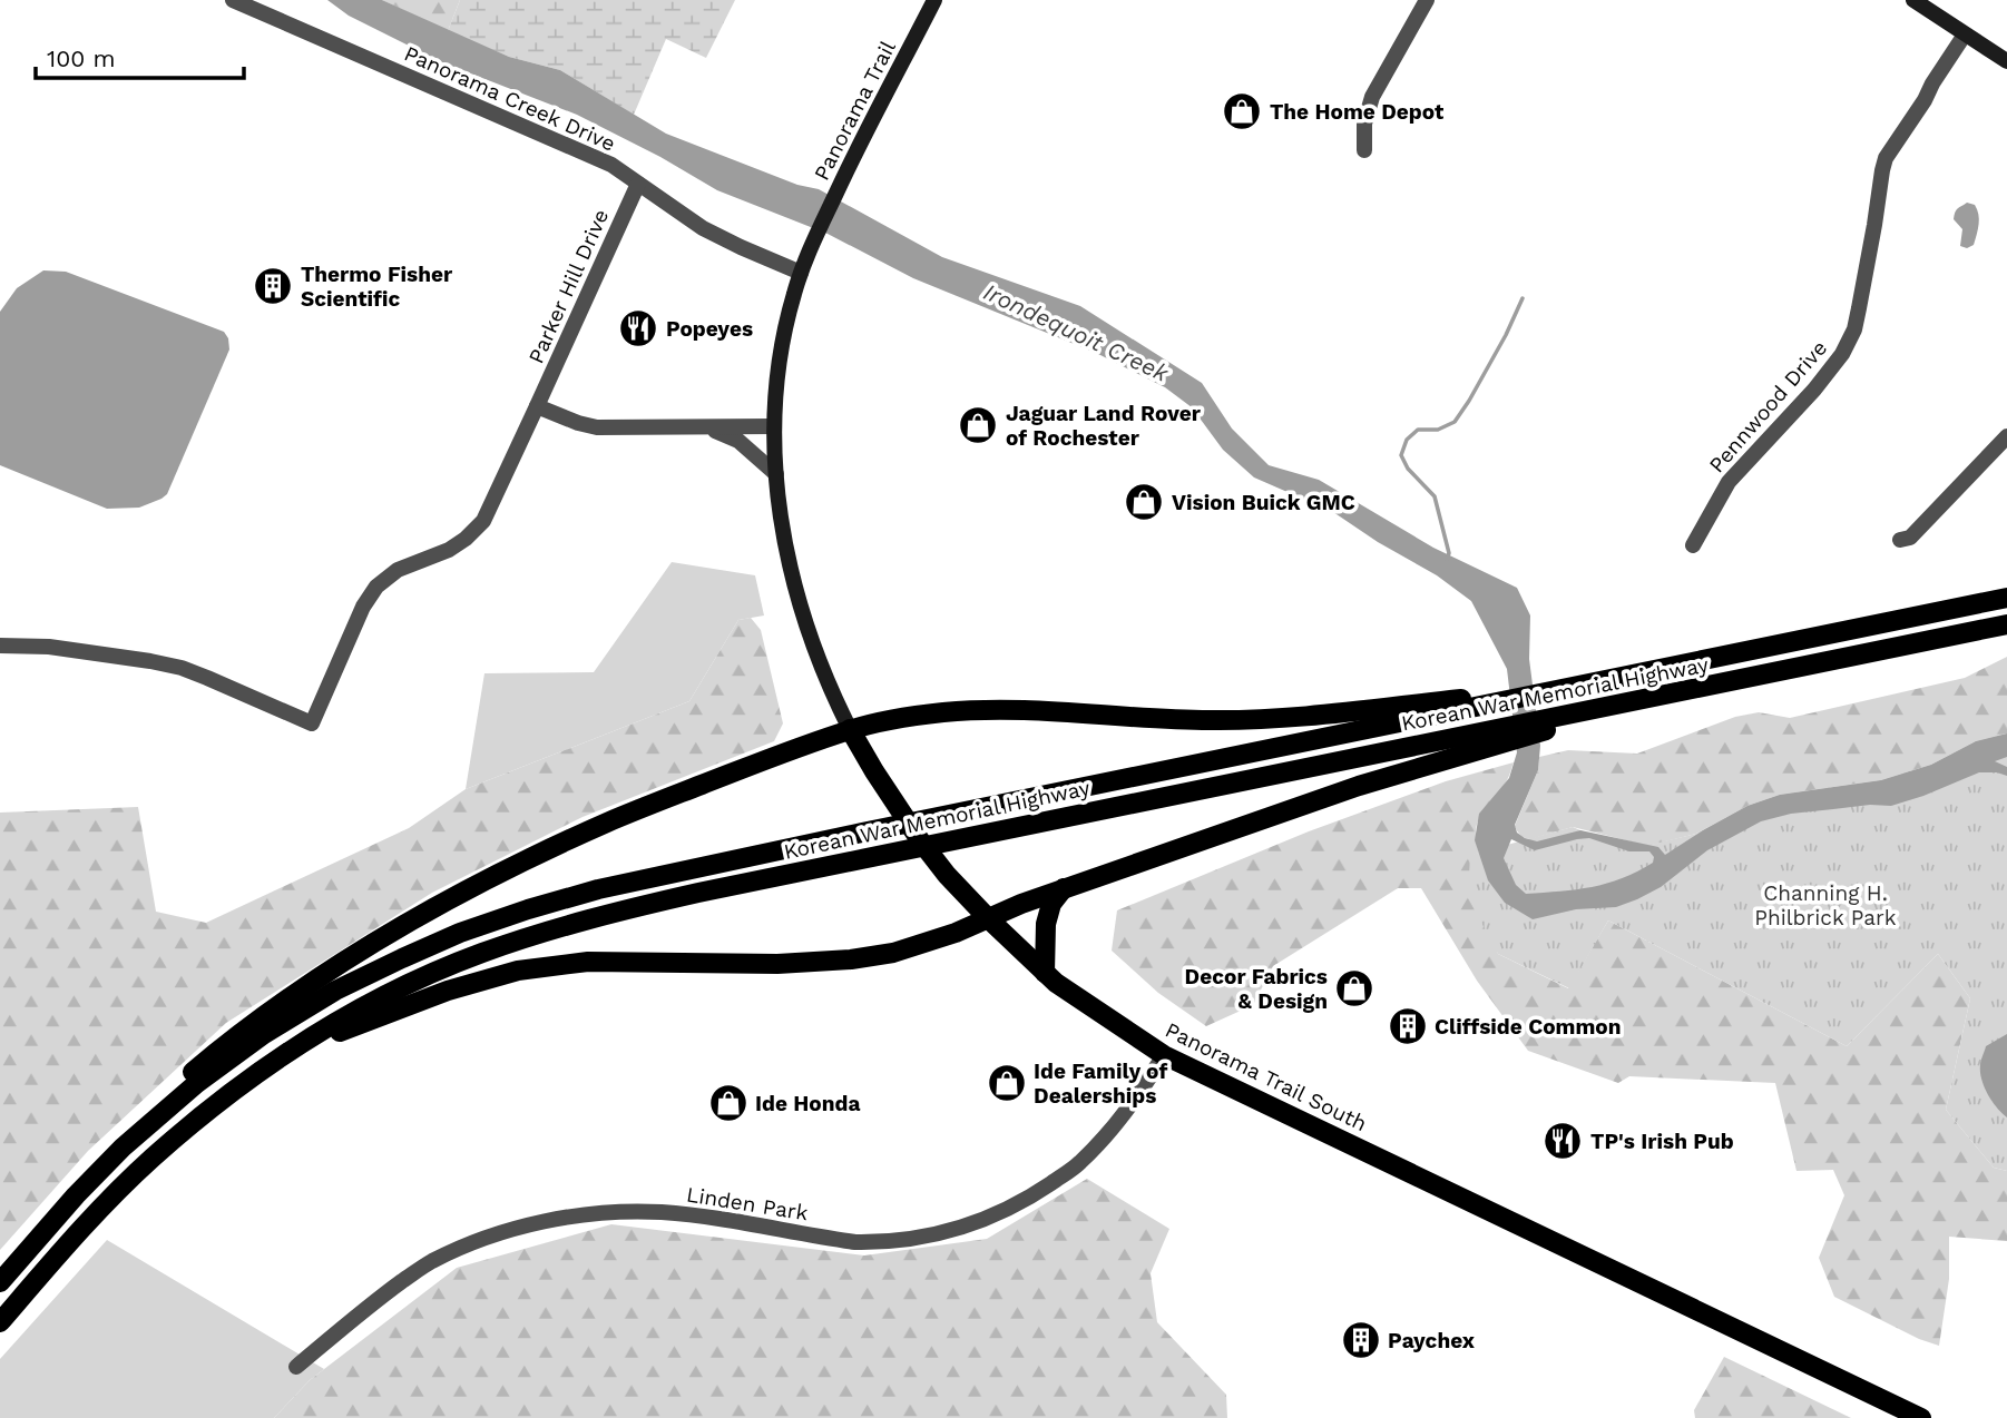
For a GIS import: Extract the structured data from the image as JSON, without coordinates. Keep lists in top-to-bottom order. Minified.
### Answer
{"streets":{"main road":["Panorama Trail","Korean War Memorial Highway","Panorama Trail South"],"street":["Panorama Creek Drive","Parker Hill Drive","Pennwood Drive","Linden Park"]},"crossings":[["Panorama Creek Drive","Parker Hill Drive"],["Panorama Creek Drive","Panorama Trail South"],["Panorama Trail","Panorama Trail South"],["Panorama Trail South","Linden Park"]],"water":["Irondequoit Creek"],"parks":["Channing H. Philbrick Park"],"places":{"shop":["The Home Depot","Jaguar Land Rover of Rochester","Vision Buick GMC","Decor Fabrics & Design","Ide Family of Dealerships","Ide Honda"],"building":["Thermo Fisher Scientific","Cliffside Common","Paychex"],"restaurant":["Popeyes","TP's Irish Pub"]},"scale_bar":"100 m"}
